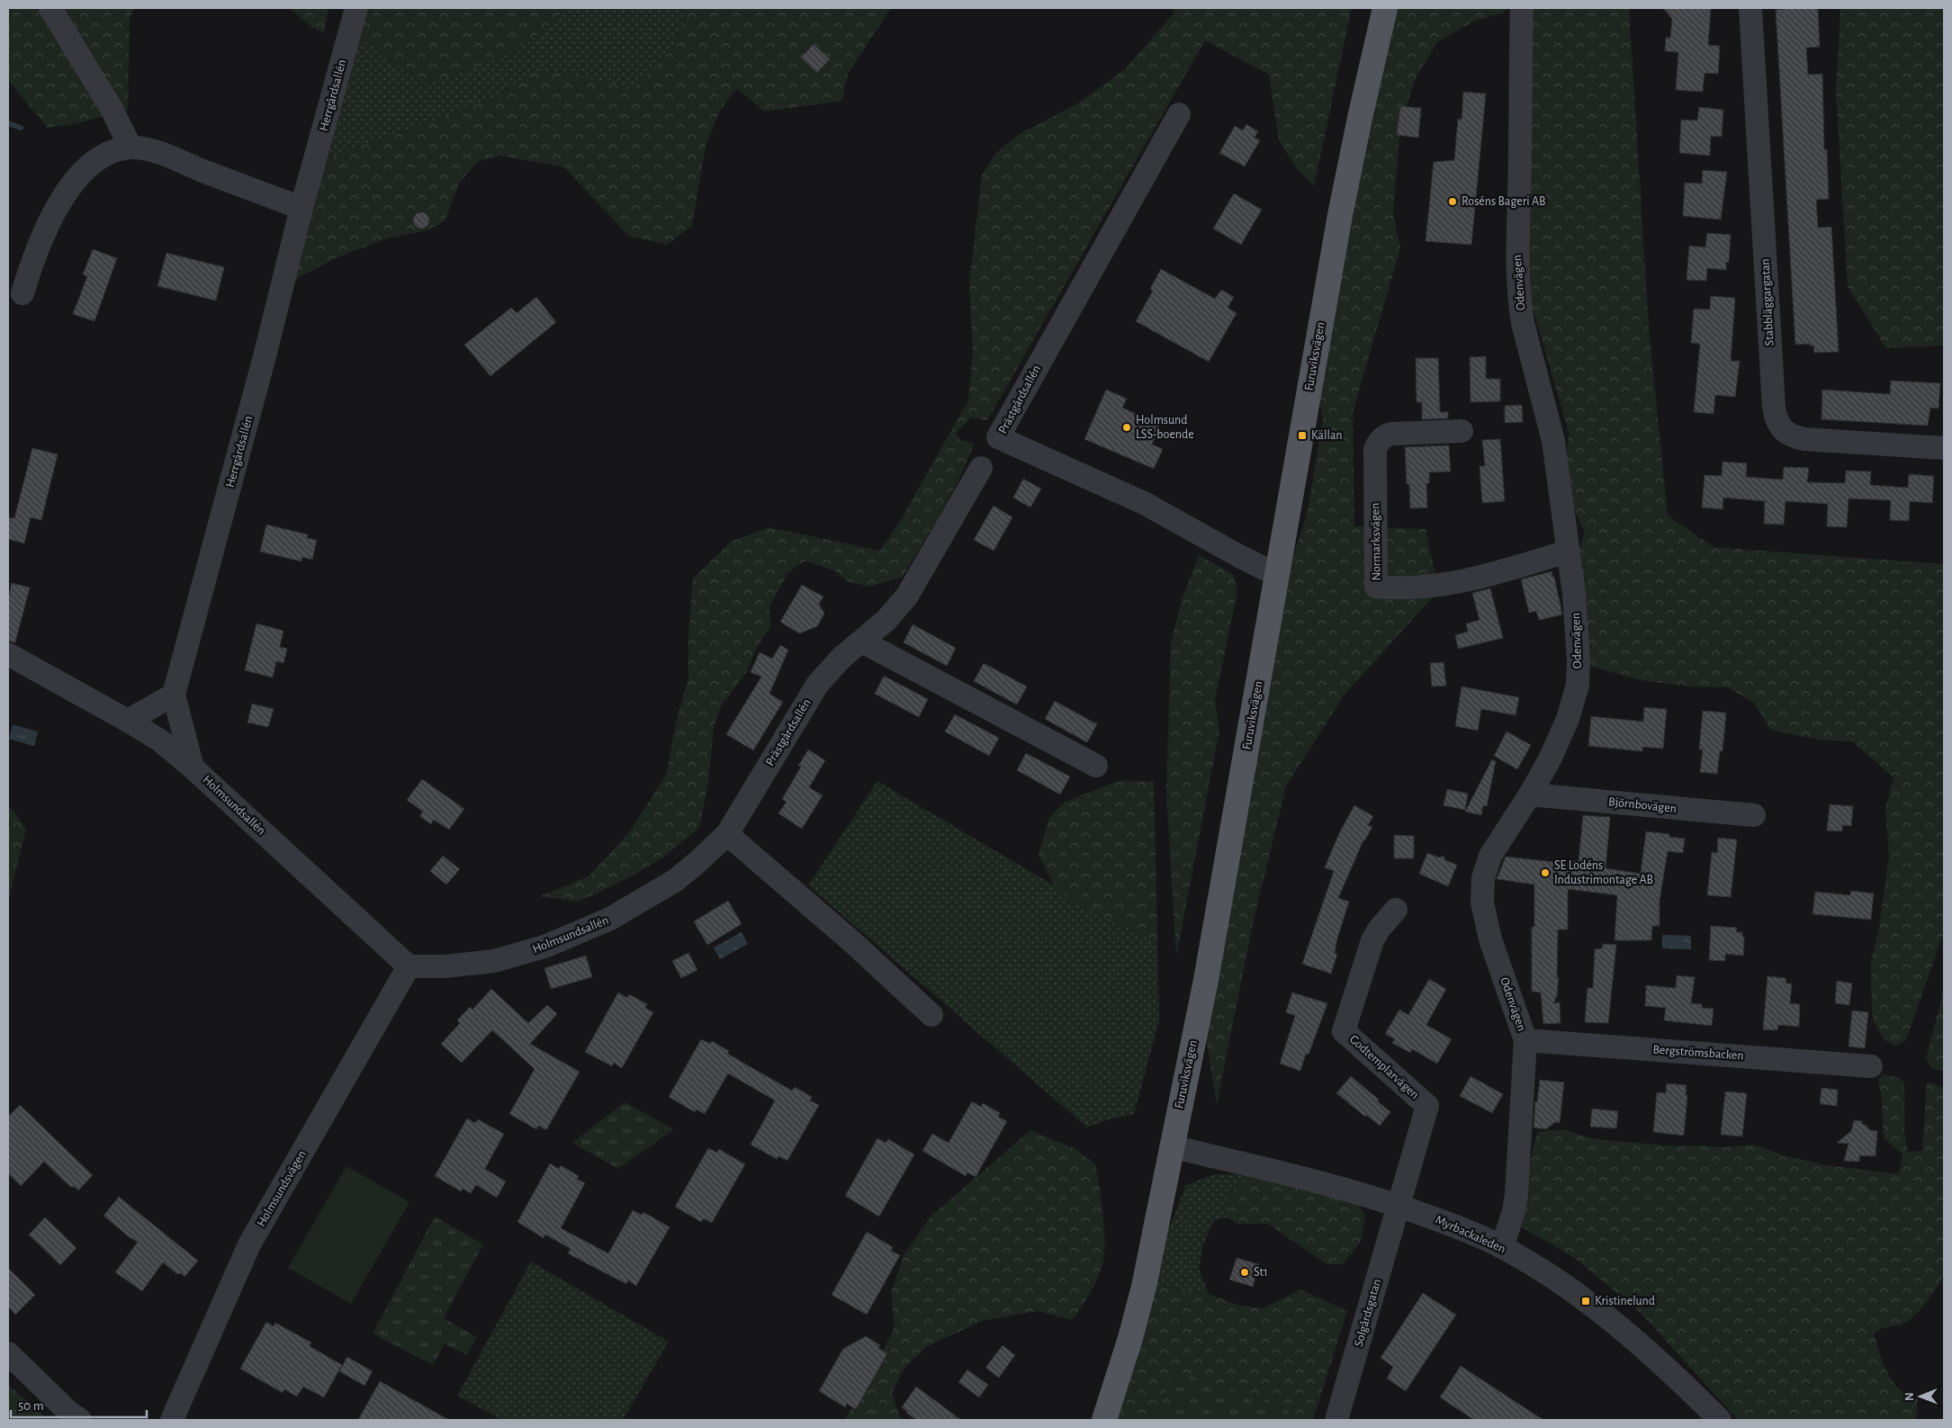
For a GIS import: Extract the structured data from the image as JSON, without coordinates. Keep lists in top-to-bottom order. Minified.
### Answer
{"streets":{"main road":["Furuviksvägen"],"street":["Herrgårdsallén","Odenvägen","Stabbläggargatan","Prästgårdsallén","Normarksvägen","Holmsundsallén","Björnbovägen","Bergströmsbacken","Godtemplarvägen","Holmsundsvägen","Myrbackaleden","Solgårdsgatan"]},"crossings":[["Herrgårdsallén","Holmsundsallén"],["Odenvägen","Normarksvägen"],["Odenvägen","Björnbovägen"],["Odenvägen","Bergströmsbacken"],["Odenvägen","Myrbackaleden"],["Furuviksvägen","Prästgårdsallén"],["Furuviksvägen","Myrbackaleden"],["Prästgårdsallén","Holmsundsallén"],["Holmsundsallén","Holmsundsvägen"],["Godtemplarvägen","Myrbackaleden"],["Godtemplarvägen","Solgårdsgatan"],["Myrbackaleden","Solgårdsgatan"]],"places":{"other":["Roséns Bageri AB","Holmsund LSS-boende","SE Lodéns Industrimontage AB","St1"],"transit":["Källan","Kristinelund"]},"scale_bar":"50 m","north":"left"}
